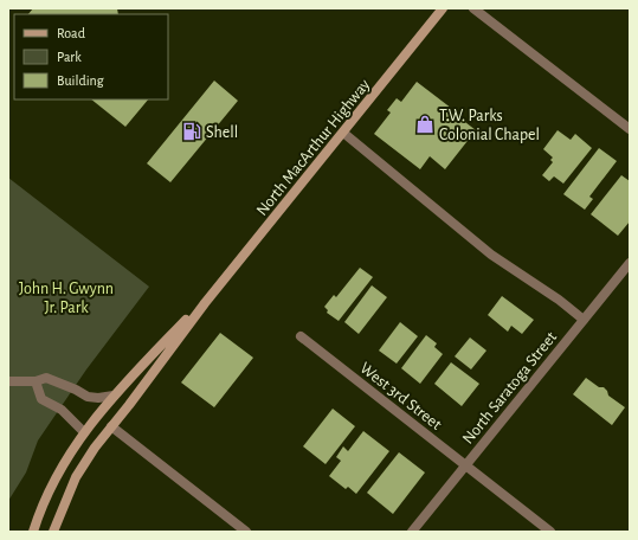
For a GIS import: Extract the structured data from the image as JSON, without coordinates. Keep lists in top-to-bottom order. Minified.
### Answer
{"streets":{"main road":["North MacArthur Highway"],"street":["North Saratoga Street","West 3rd Street"]},"crossings":[["North Saratoga Street","West 3rd Street"]],"parks":["John H. Gwynn Jr. Park"],"places":{"shop":["T.W. Parks Colonial Chapel"],"fuel station":["Shell"]},"legend":["Road","Park","Building"]}
